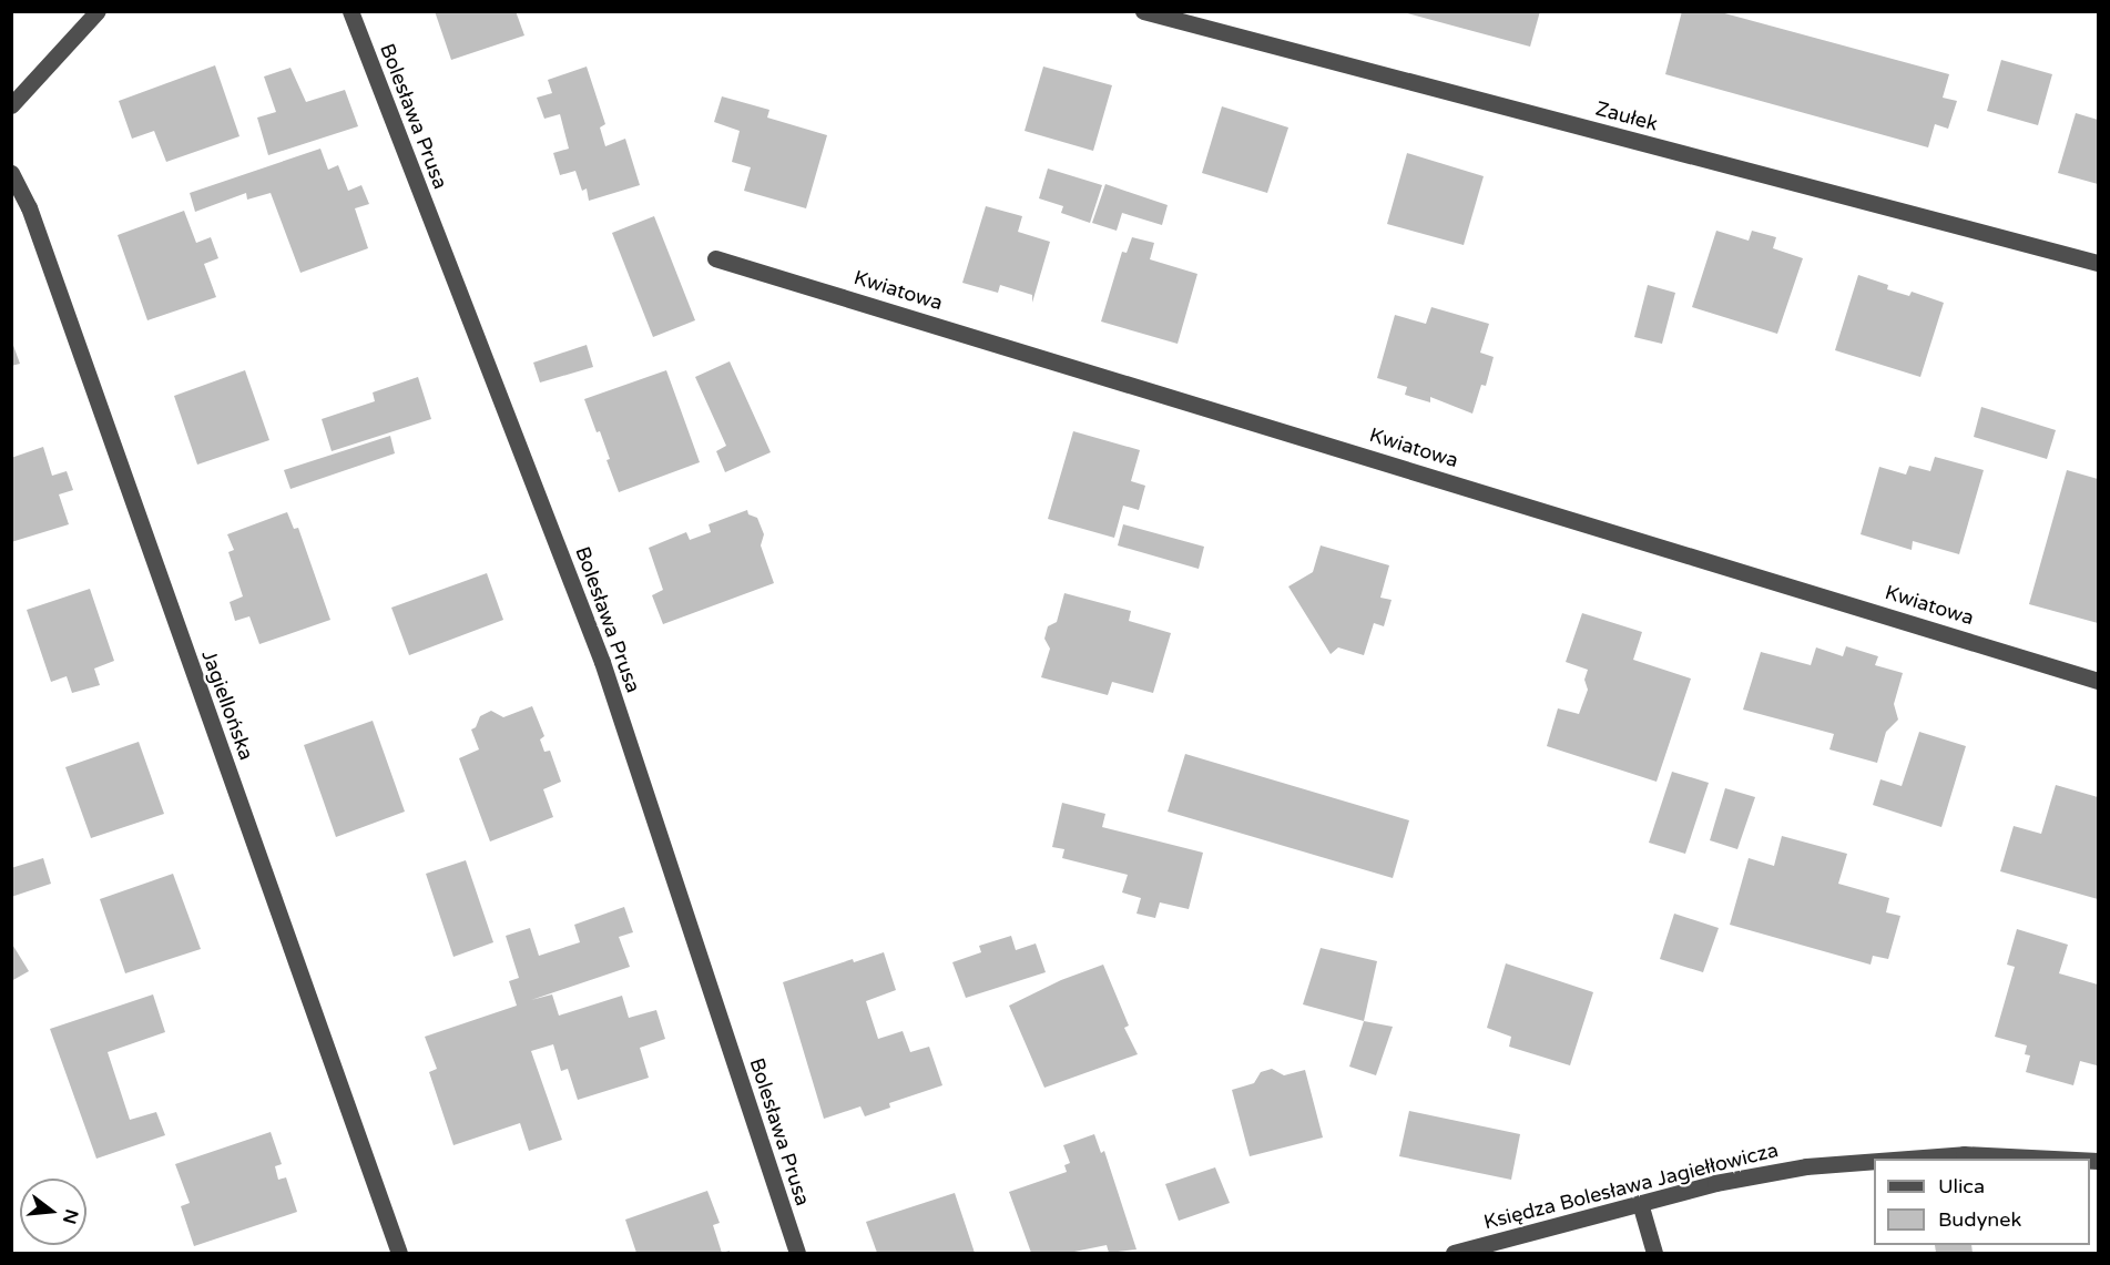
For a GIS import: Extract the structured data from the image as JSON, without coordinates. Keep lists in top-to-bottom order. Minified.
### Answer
{"streets":{"street":["Bolesława Prusa","Zaułek","Kwiatowa","Jagiellońska","Księdza Bolesława Jagiełłowicza"]},"legend":["Ulica","Budynek"],"north":"right"}
